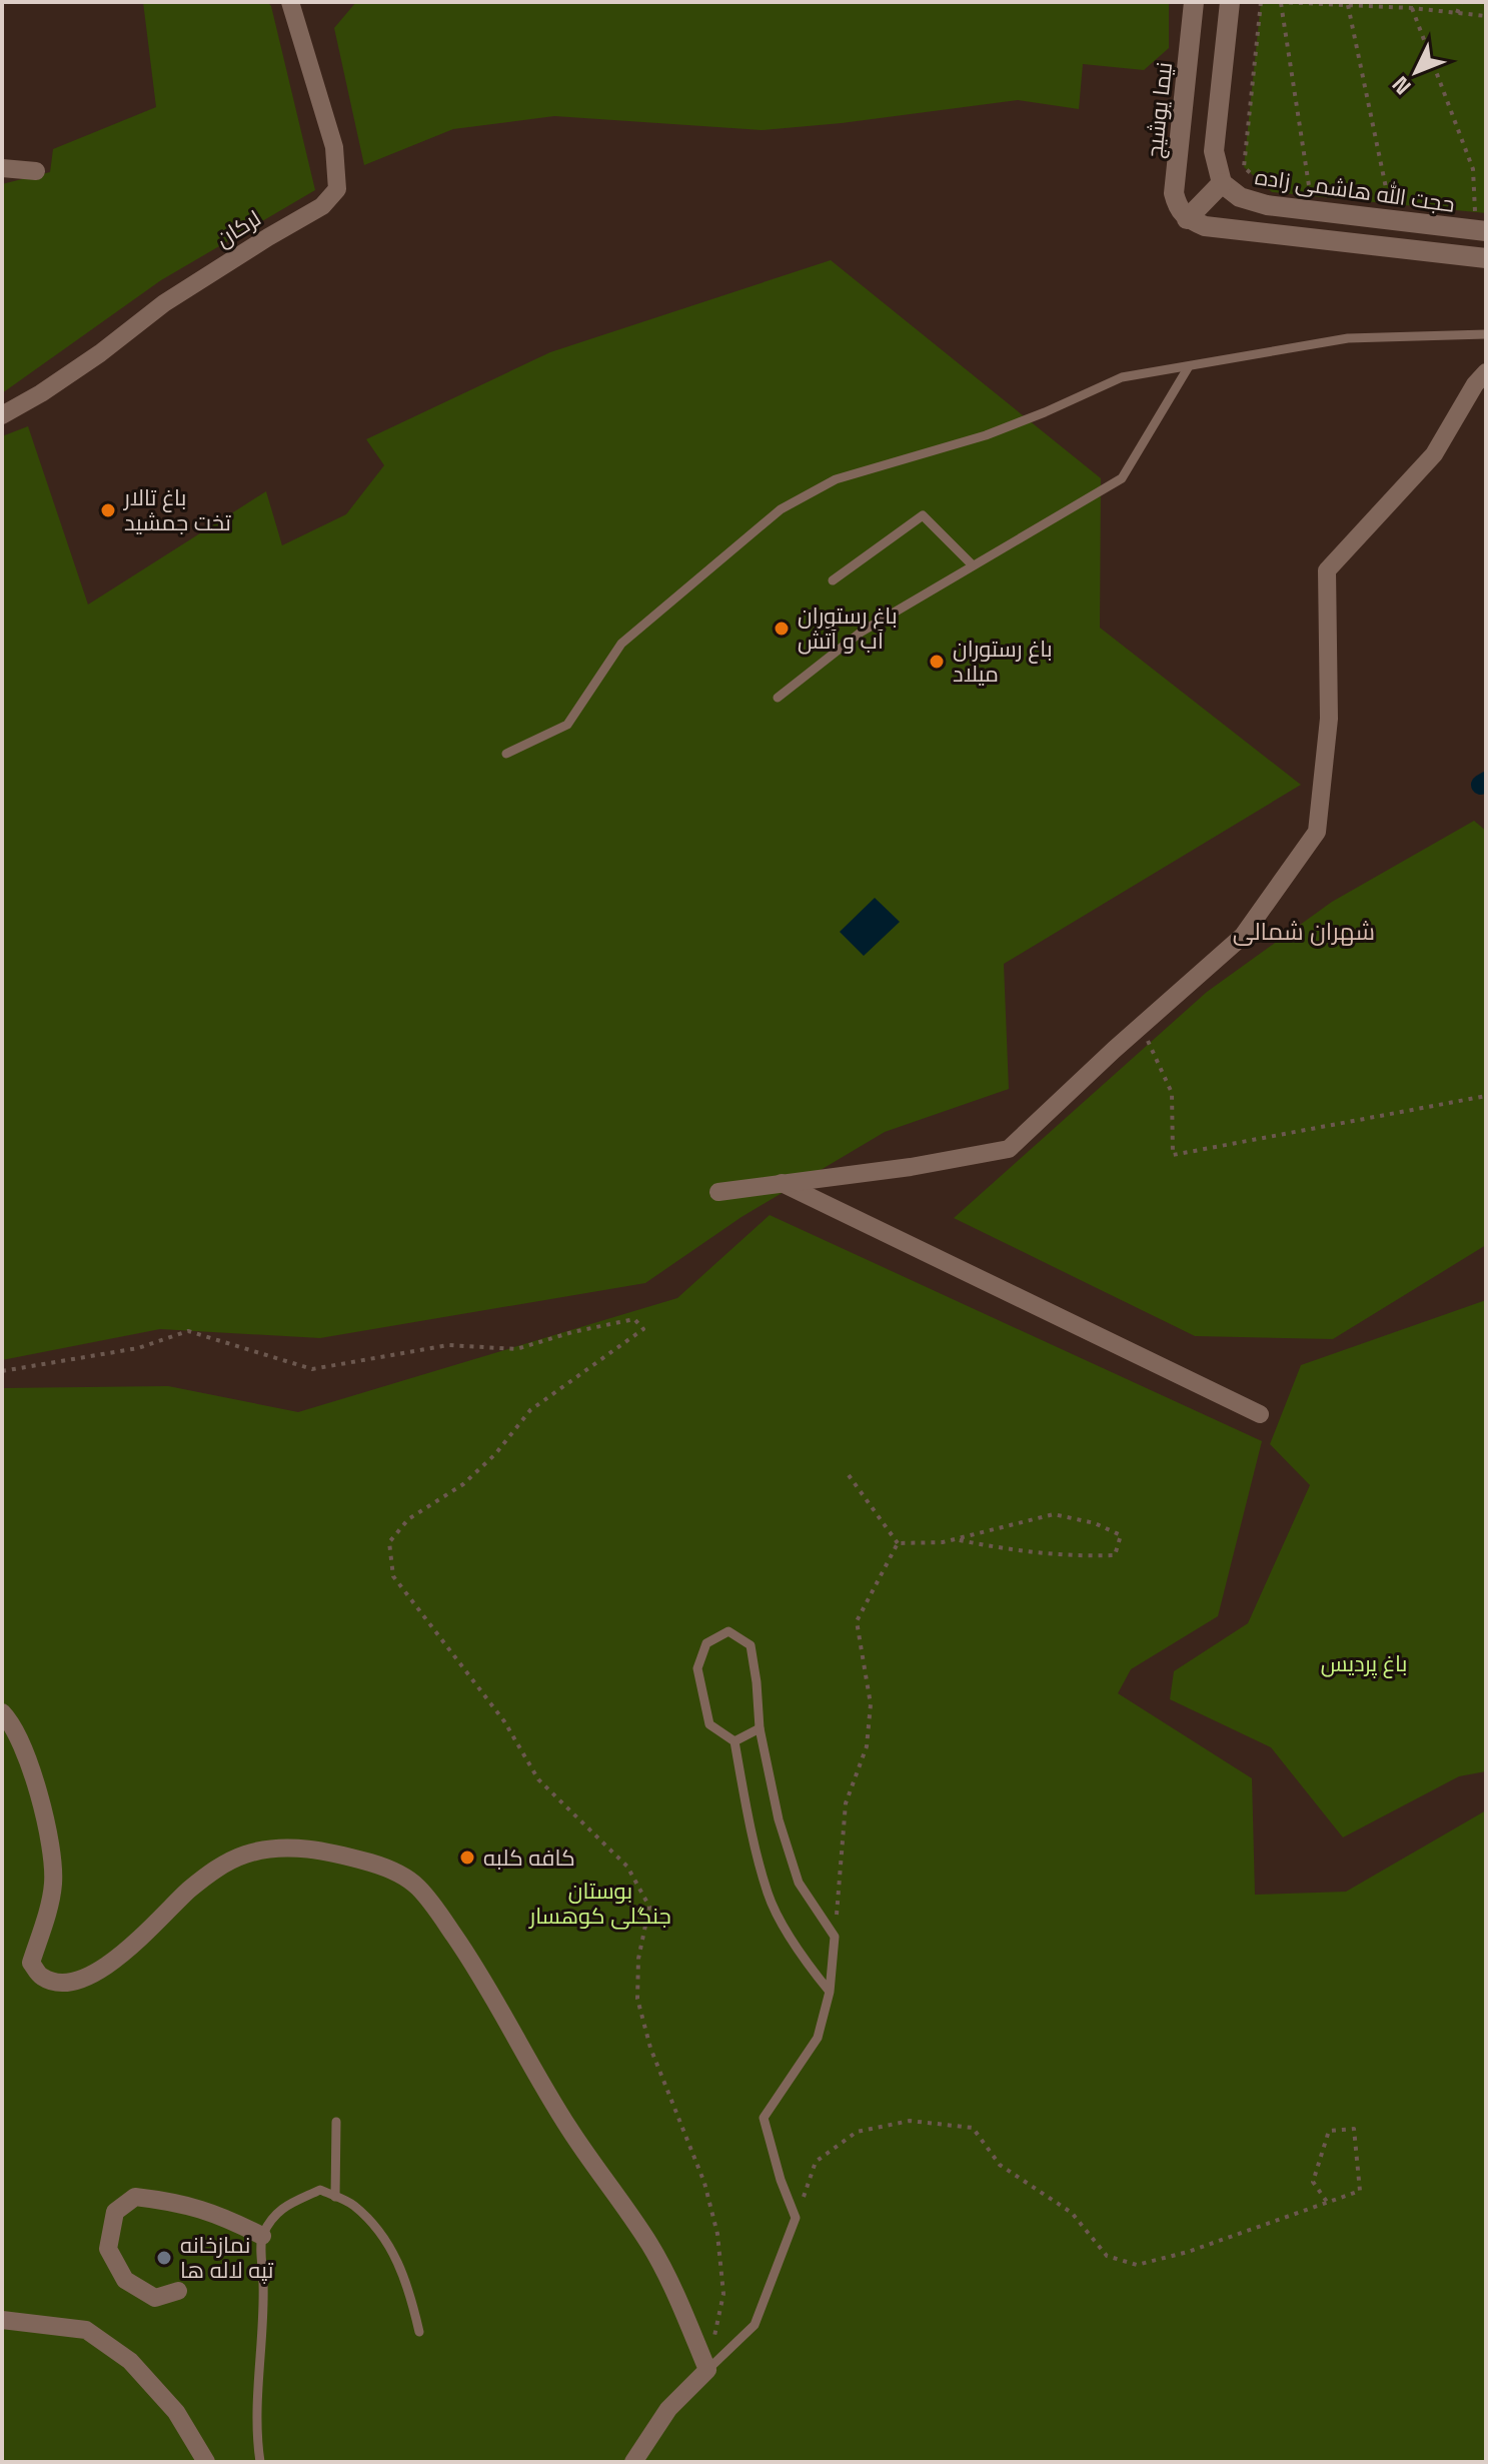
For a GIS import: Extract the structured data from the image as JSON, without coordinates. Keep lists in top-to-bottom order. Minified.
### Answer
{"streets":{"street":["نیما یوشیج","حجت الله هاشمی زاده","لرکان"]},"districts":["شهران شمالی"],"parks":["باغ پردیس","بوستان جنگلی کوهسار"],"places":["باغ تالار تخت جمشید","باغ رستوران آب و آتش","باغ رستوران میلاد","کافه کلبه","نمازخانه تپه لاله ها"],"north":"bottom left"}
